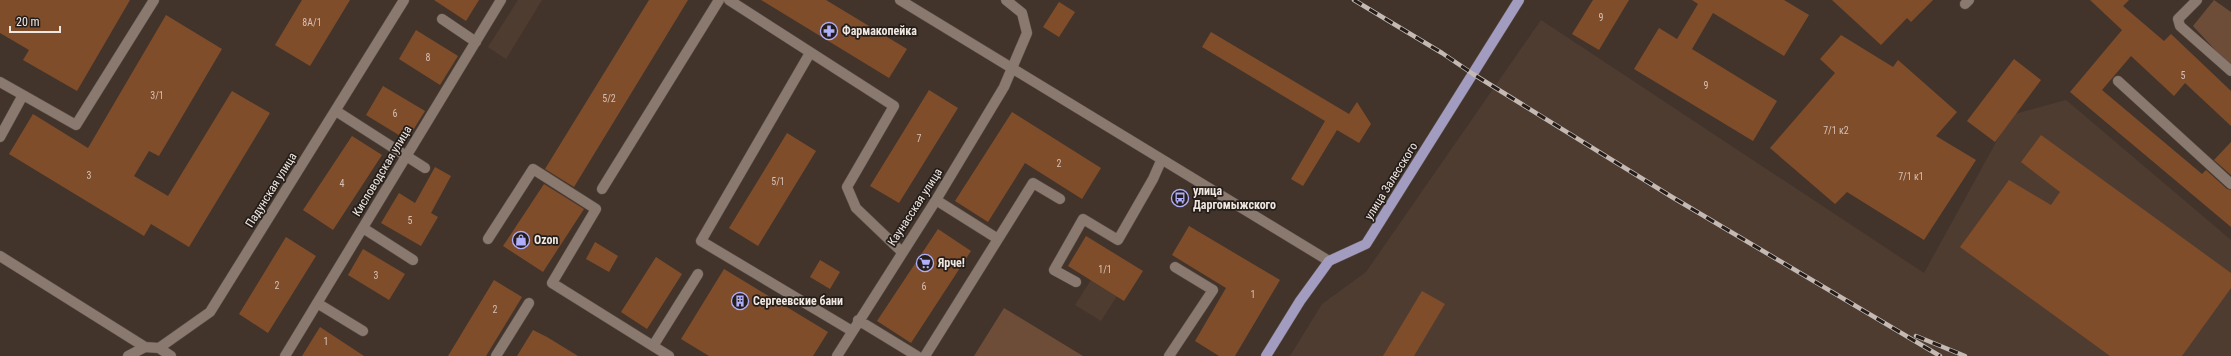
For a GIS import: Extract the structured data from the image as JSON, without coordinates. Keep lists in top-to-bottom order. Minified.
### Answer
{"streets":{"main road":["улица Залесского"],"street":["Кисловодская улица","Падунская улица","Каунасская улица"]},"places":{"pharmacy":["Фармакопейка"],"bus stop":["улица Даргомыжского"],"shop":["Ozon"],"supermarket":["Ярче!"],"building":["Сергеевские бани"]},"house_numbers":["9","8А/1","8","5","9","3/1","5/2","6","7/1 к2","7","2","3","7/1 к1","5/1","4","5","1/1","3","2","6","1","2","1"],"scale_bar":"20 m"}
